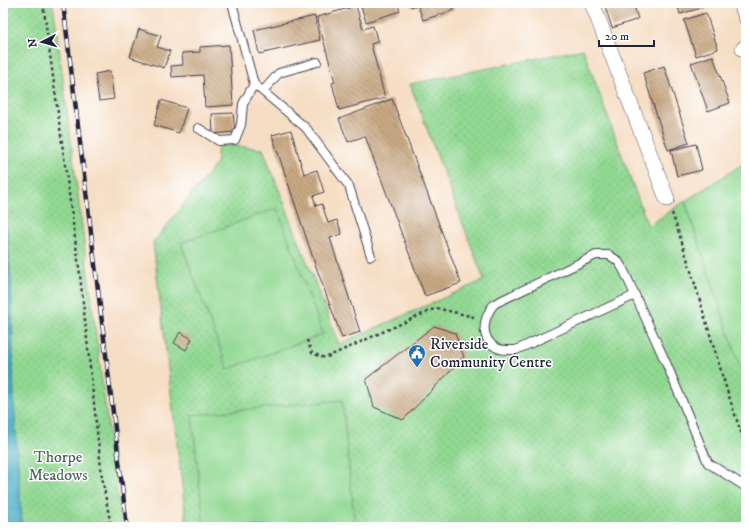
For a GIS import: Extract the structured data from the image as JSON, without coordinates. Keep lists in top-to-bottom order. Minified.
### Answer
{"parks":["Thorpe Meadows"],"places":{"public building":["Riverside Community Centre"]},"scale_bar":"20 m","north":"left"}
